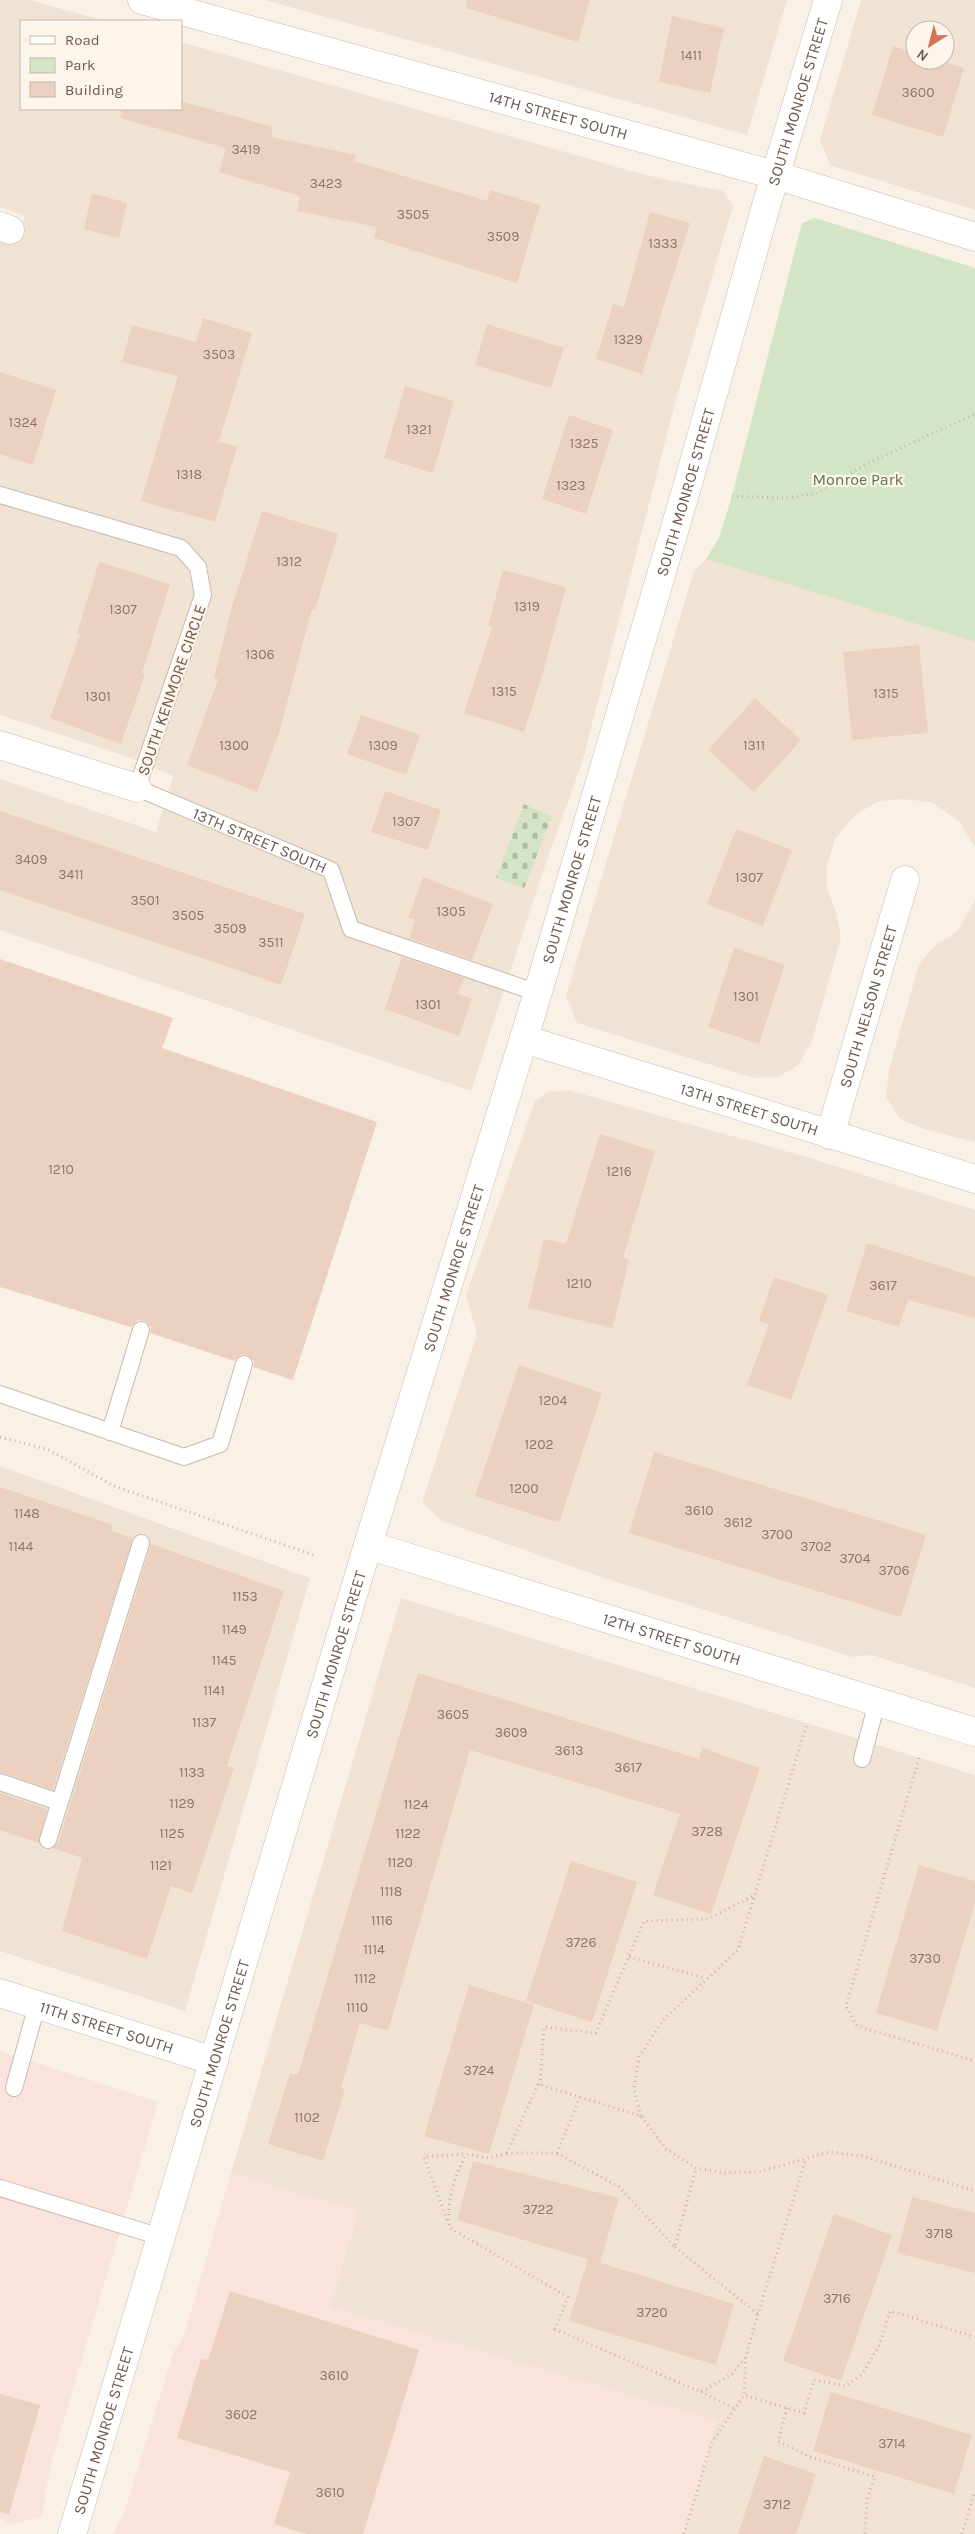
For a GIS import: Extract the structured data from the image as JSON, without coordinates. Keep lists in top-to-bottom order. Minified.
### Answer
{"streets":{"street":["SOUTH MONROE STREET","14TH STREET SOUTH","13TH STREET SOUTH","SOUTH NELSON STREET","12TH STREET SOUTH","11TH STREET SOUTH"],"lane":["SOUTH KENMORE CIRCLE"]},"crossings":[["SOUTH MONROE STREET","14TH STREET SOUTH"],["SOUTH MONROE STREET","13TH STREET SOUTH"],["SOUTH MONROE STREET","12TH STREET SOUTH"],["SOUTH MONROE STREET","11TH STREET SOUTH"],["SOUTH KENMORE CIRCLE","13TH STREET SOUTH"],["13TH STREET SOUTH","SOUTH NELSON STREET"]],"parks":["Monroe Park"],"house_numbers":["1411","3600","3419","3423","3505","3509","1333","1329","3503","1324","1321","1325","1318","1323","1312","1319","1307","1306","1315","1315","1301","1300","1309","1311","1307","3409","3411","1307","3501","1305","3505","3509","3511","1301","1301","1210","1216","1210","3617","1204","1202","1200","3610","1148","3612","3700","1144","3702","3704","3706","1153","1149","1145","1141","3605","1137","3609","3613","3617","1133","1129","1124","3728","1125","1122","1120","1121","1118","1116","3726","1114","3730","1112","1110","3724","1102","3722","3718","3716","3720","3610","3602","3714","3610","3712"],"legend":["Road","Park","Building"],"north":"bottom left"}
